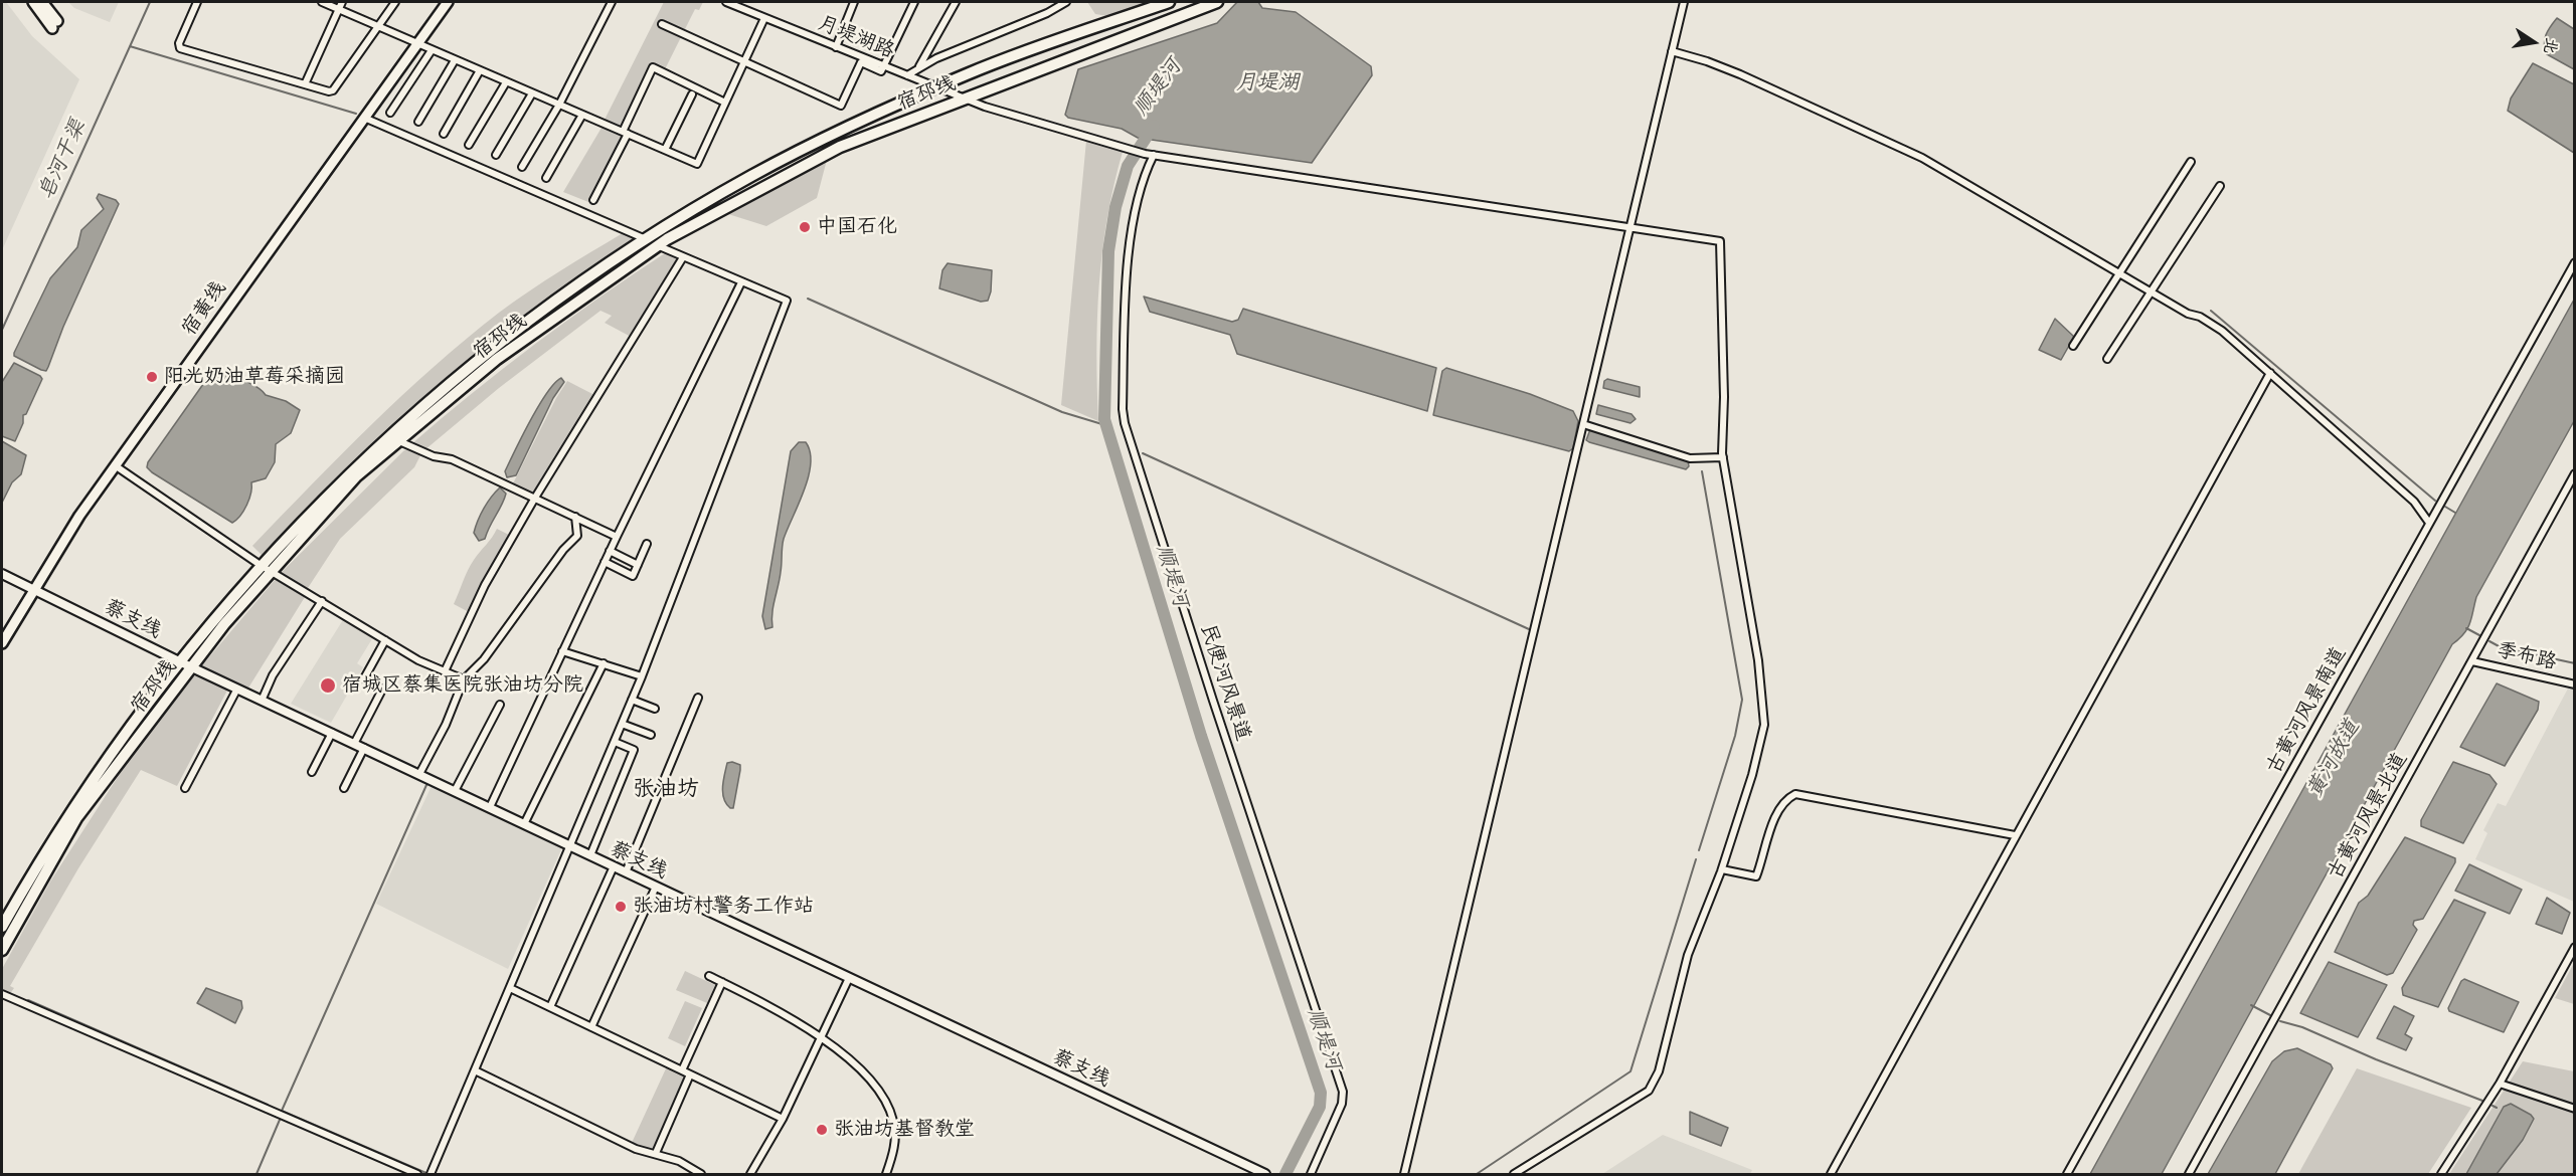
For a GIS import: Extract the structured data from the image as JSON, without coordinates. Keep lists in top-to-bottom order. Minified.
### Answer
{"streets":{"main road":["宿邳线","宿黄线"],"street":["月堤湖路","蔡支线","季布路","民便河风景道","古黄河风景南道","古黄河风景北道"]},"crossings":[["月堤湖路","宿邳线"],["月堤湖路","民便河风景道"],["宿邳线","蔡支线"],["宿黄线","蔡支线"],["季布路","古黄河风景北道"]],"districts":["张油坊"],"water":["月堤湖","顺堤河","皂河干渠","黄河故道"],"places":["中国石化","阳光奶油草莓采摘园","宿城区蔡集医院张油坊分院","张油坊村警务工作站","张油坊基督教堂"],"north":"right"}
